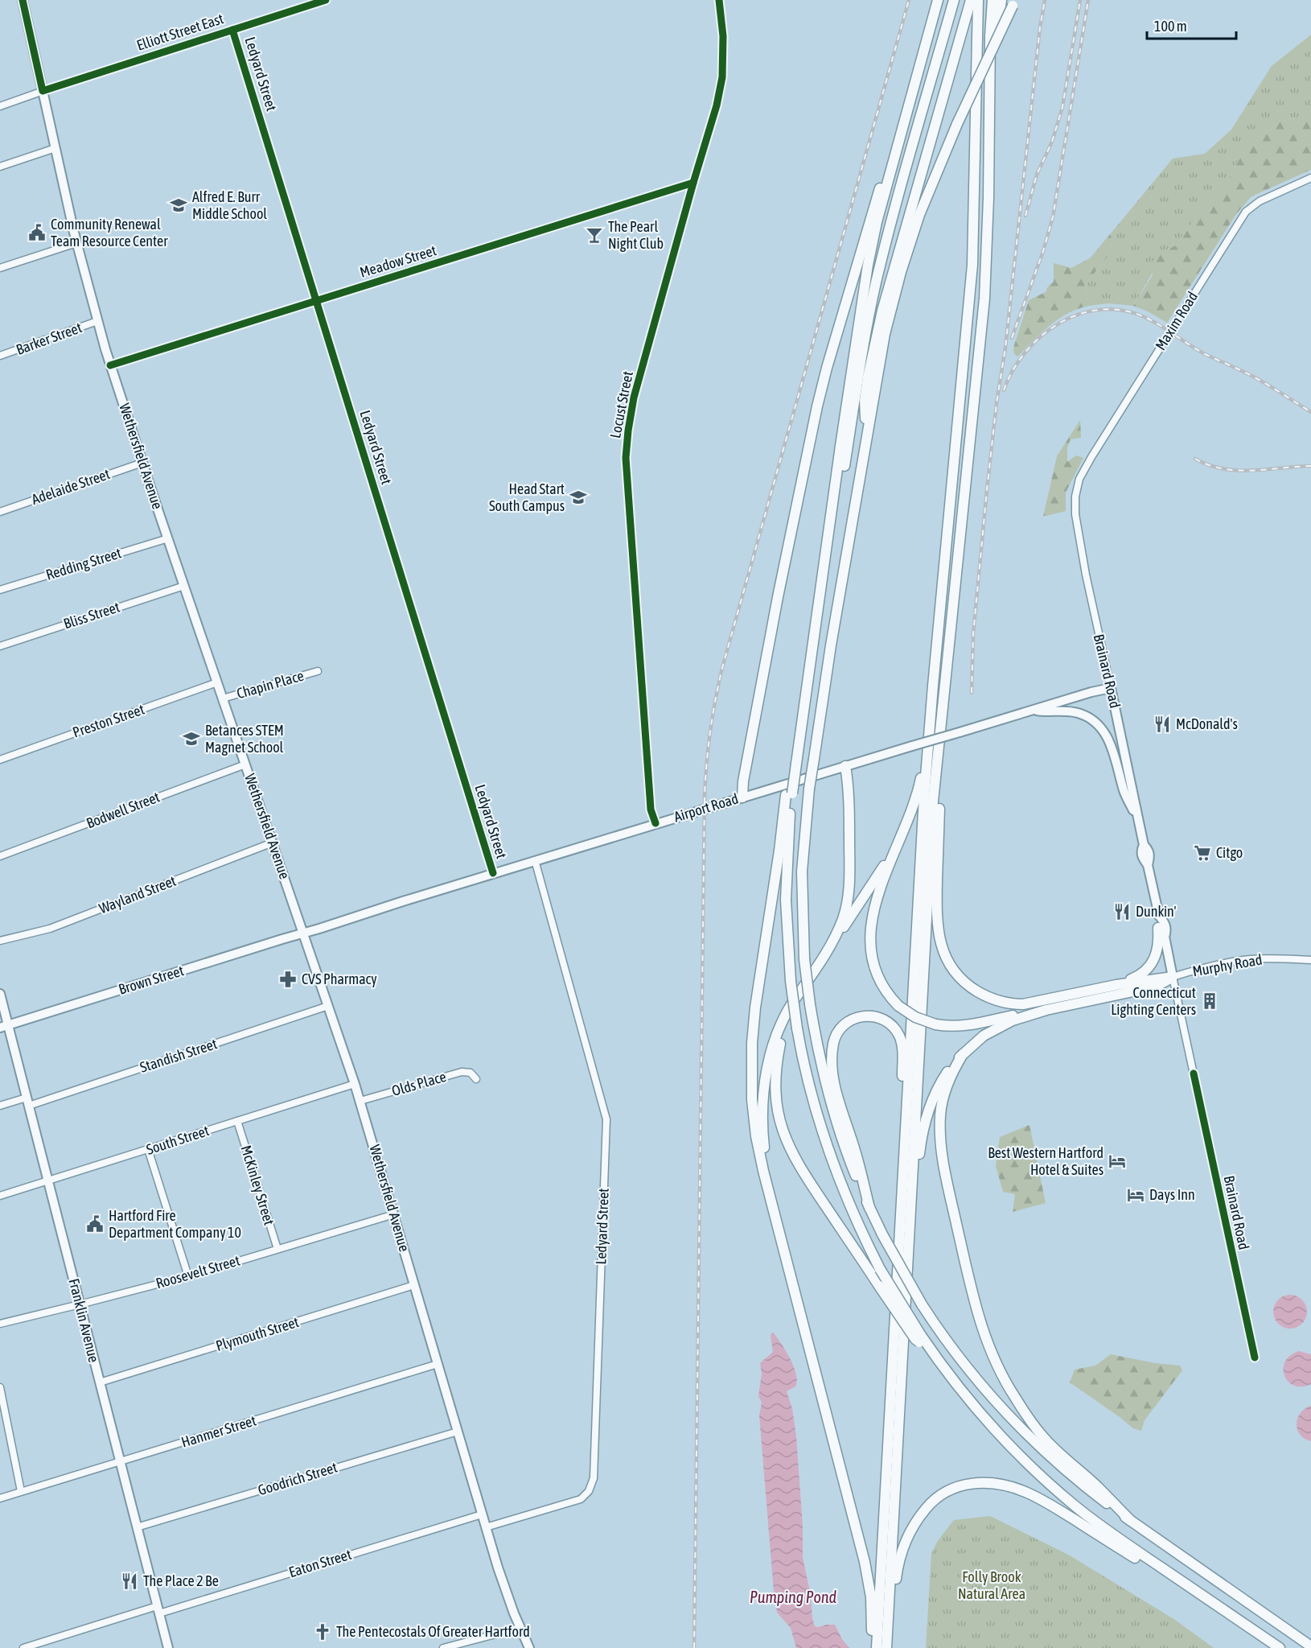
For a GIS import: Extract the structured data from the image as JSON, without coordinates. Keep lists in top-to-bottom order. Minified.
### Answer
{"streets":{"main road":["Wethersfield Avenue","Brainard Road","Airport Road","Brown Street","Franklin Avenue"],"street":["Elliott Street East","Ledyard Street","Meadow Street","Maxim Road","Barker Street","Locust Street","Adelaide Street","Redding Street","Bliss Street","Chapin Place","Preston Street","Bodwell Street","Wayland Street","Murphy Road","Standish Street","Olds Place","South Street","McKinley Street","Roosevelt Street","Plymouth Street","Hanmer Street","Goodrich Street","Eaton Street"]},"crossings":[["Elliott Street East","Ledyard Street"],["Elliott Street East","Wethersfield Avenue"],["Ledyard Street","Meadow Street"],["Ledyard Street","Wethersfield Avenue"],["Ledyard Street","Airport Road"],["Meadow Street","Locust Street"],["Meadow Street","Wethersfield Avenue"],["Maxim Road","Brainard Road"],["Barker Street","Wethersfield Avenue"],["Locust Street","Airport Road"],["Wethersfield Avenue","Adelaide Street"],["Wethersfield Avenue","Redding Street"],["Wethersfield Avenue","Bliss Street"],["Wethersfield Avenue","Chapin Place"],["Wethersfield Avenue","Preston Street"],["Wethersfield Avenue","Airport Road"],["Wethersfield Avenue","Bodwell Street"],["Wethersfield Avenue","Wayland Street"],["Wethersfield Avenue","Brown Street"],["Wethersfield Avenue","Standish Street"],["Wethersfield Avenue","Olds Place"],["Wethersfield Avenue","South Street"],["Wethersfield Avenue","Roosevelt Street"],["Wethersfield Avenue","Plymouth Street"],["Wethersfield Avenue","Hanmer Street"],["Wethersfield Avenue","Goodrich Street"],["Wethersfield Avenue","Eaton Street"],["Brainard Road","Airport Road"],["Brainard Road","Murphy Road"],["Airport Road","Brown Street"],["Brown Street","Franklin Avenue"],["Standish Street","Franklin Avenue"],["South Street","McKinley Street"],["South Street","Franklin Avenue"],["McKinley Street","Roosevelt Street"],["Roosevelt Street","Franklin Avenue"],["Franklin Avenue","Plymouth Street"],["Franklin Avenue","Hanmer Street"],["Franklin Avenue","Goodrich Street"],["Franklin Avenue","Eaton Street"]],"water":["Pumping Pond"],"parks":["Folly Brook Natural Area"],"places":{"school or university":["Alfred E. Burr Middle School","Head Start South Campus","Betances STEM Magnet School"],"public building":["Community Renewal Team Resource Center","Hartford Fire Department Company 10"],"bar":["The Pearl Night Club"],"restaurant":["McDonald's","Dunkin'","The Place 2 Be"],"supermarket":["Citgo"],"pharmacy":["CVS Pharmacy"],"building":["Connecticut Lighting Centers"],"hotel":["Best Western Hartford Hotel & Suites","Days Inn"],"church":["The Pentecostals Of Greater Hartford"]},"scale_bar":"100 m"}
